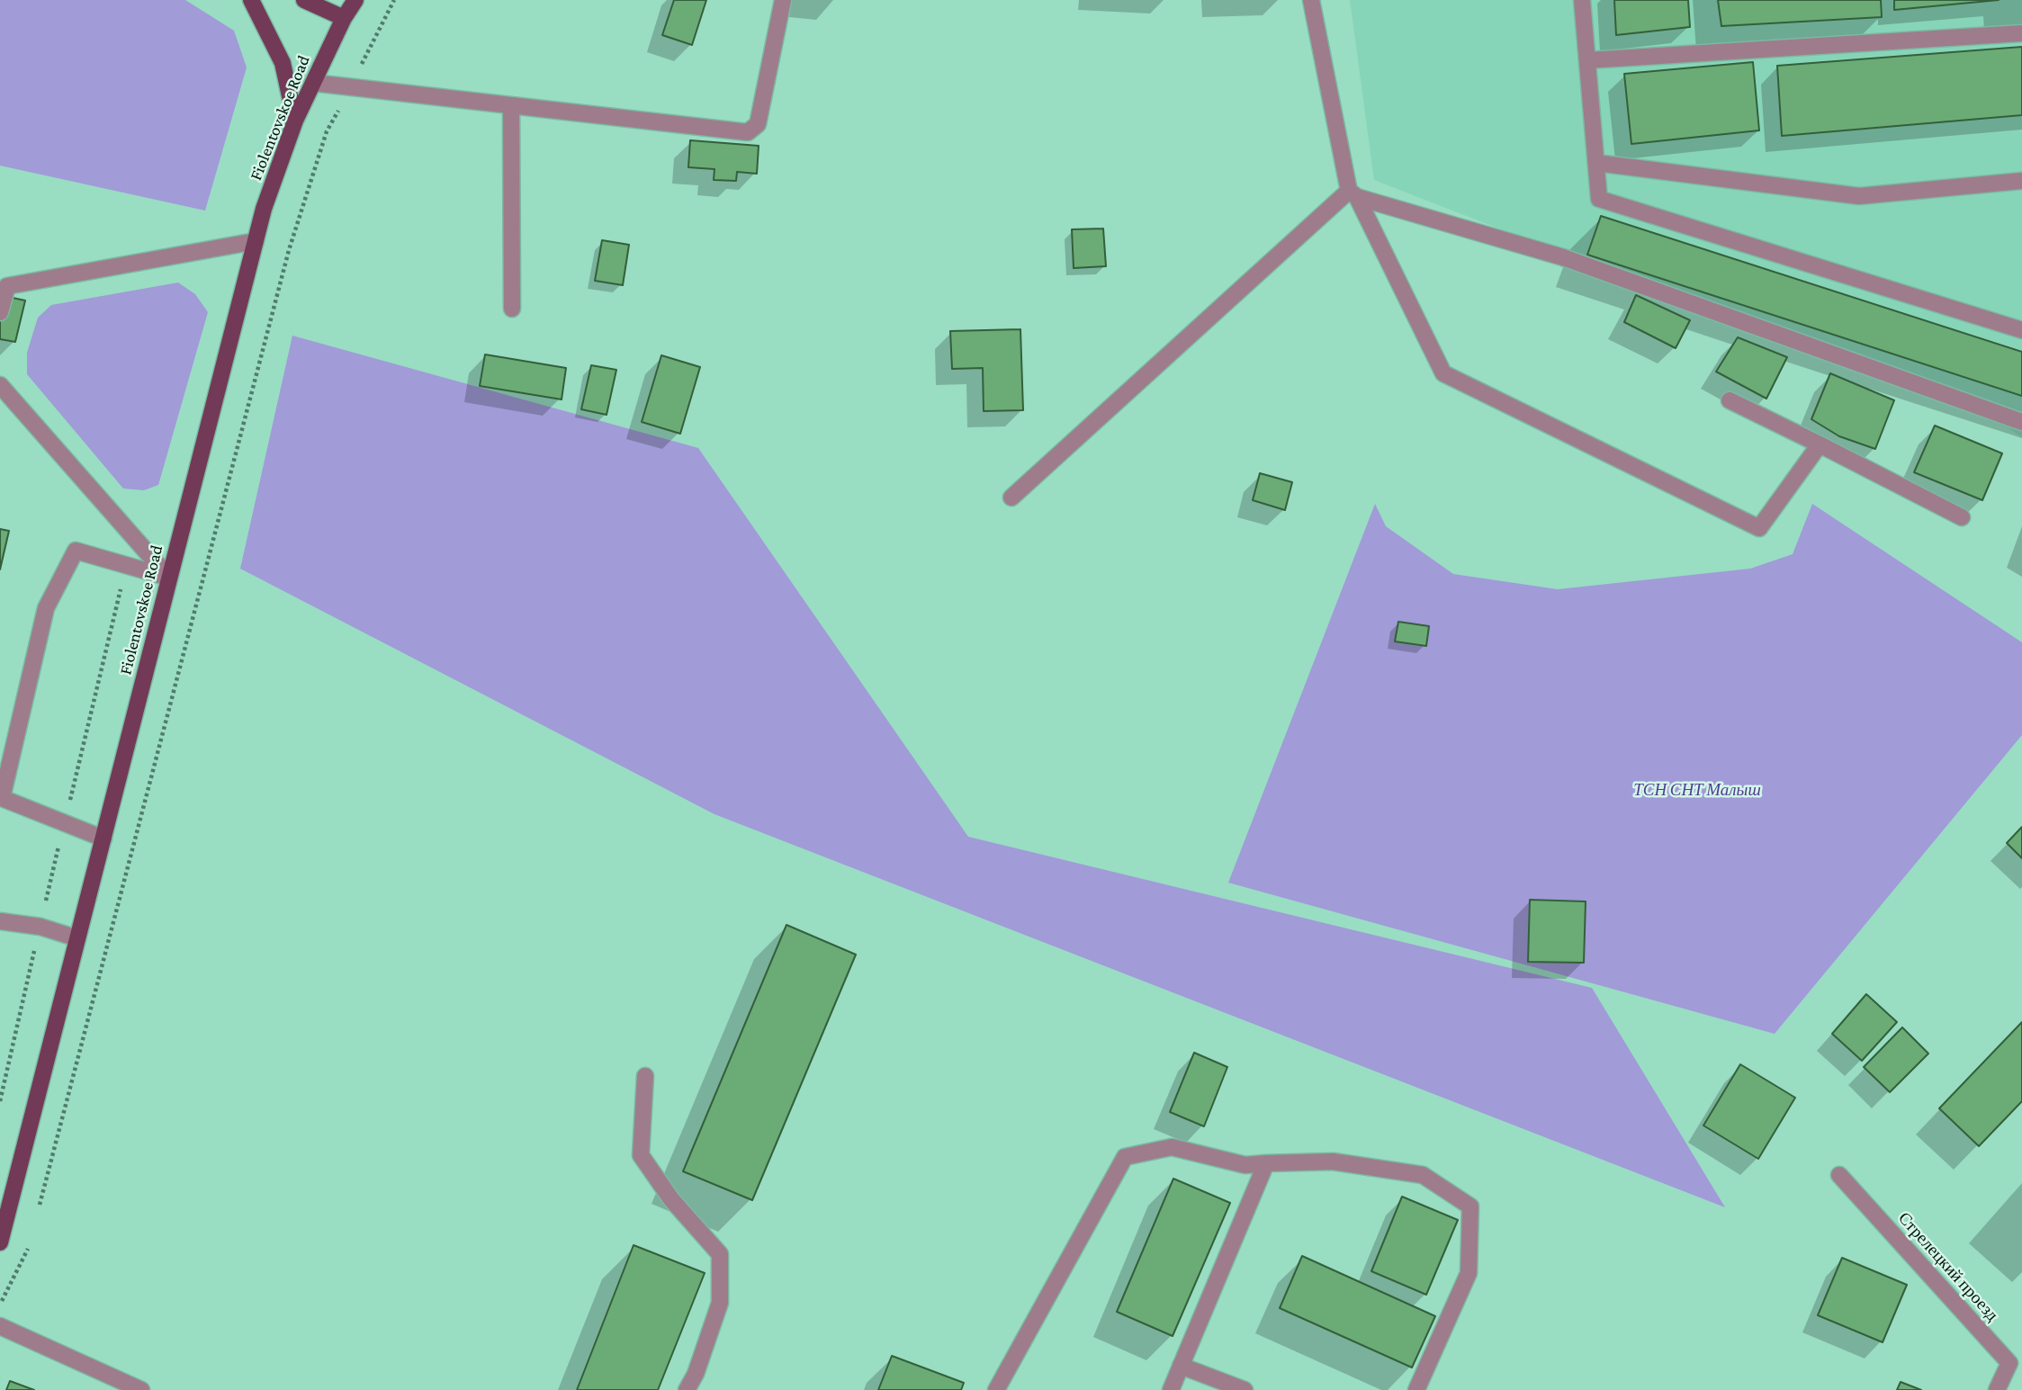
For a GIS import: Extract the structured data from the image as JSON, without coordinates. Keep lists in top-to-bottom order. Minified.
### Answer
{"streets":{"main road":["Fiolentovskoe Road"],"street":["Стрелецкий проезд"]},"parks":["ТСН СНТ Малыш"]}
